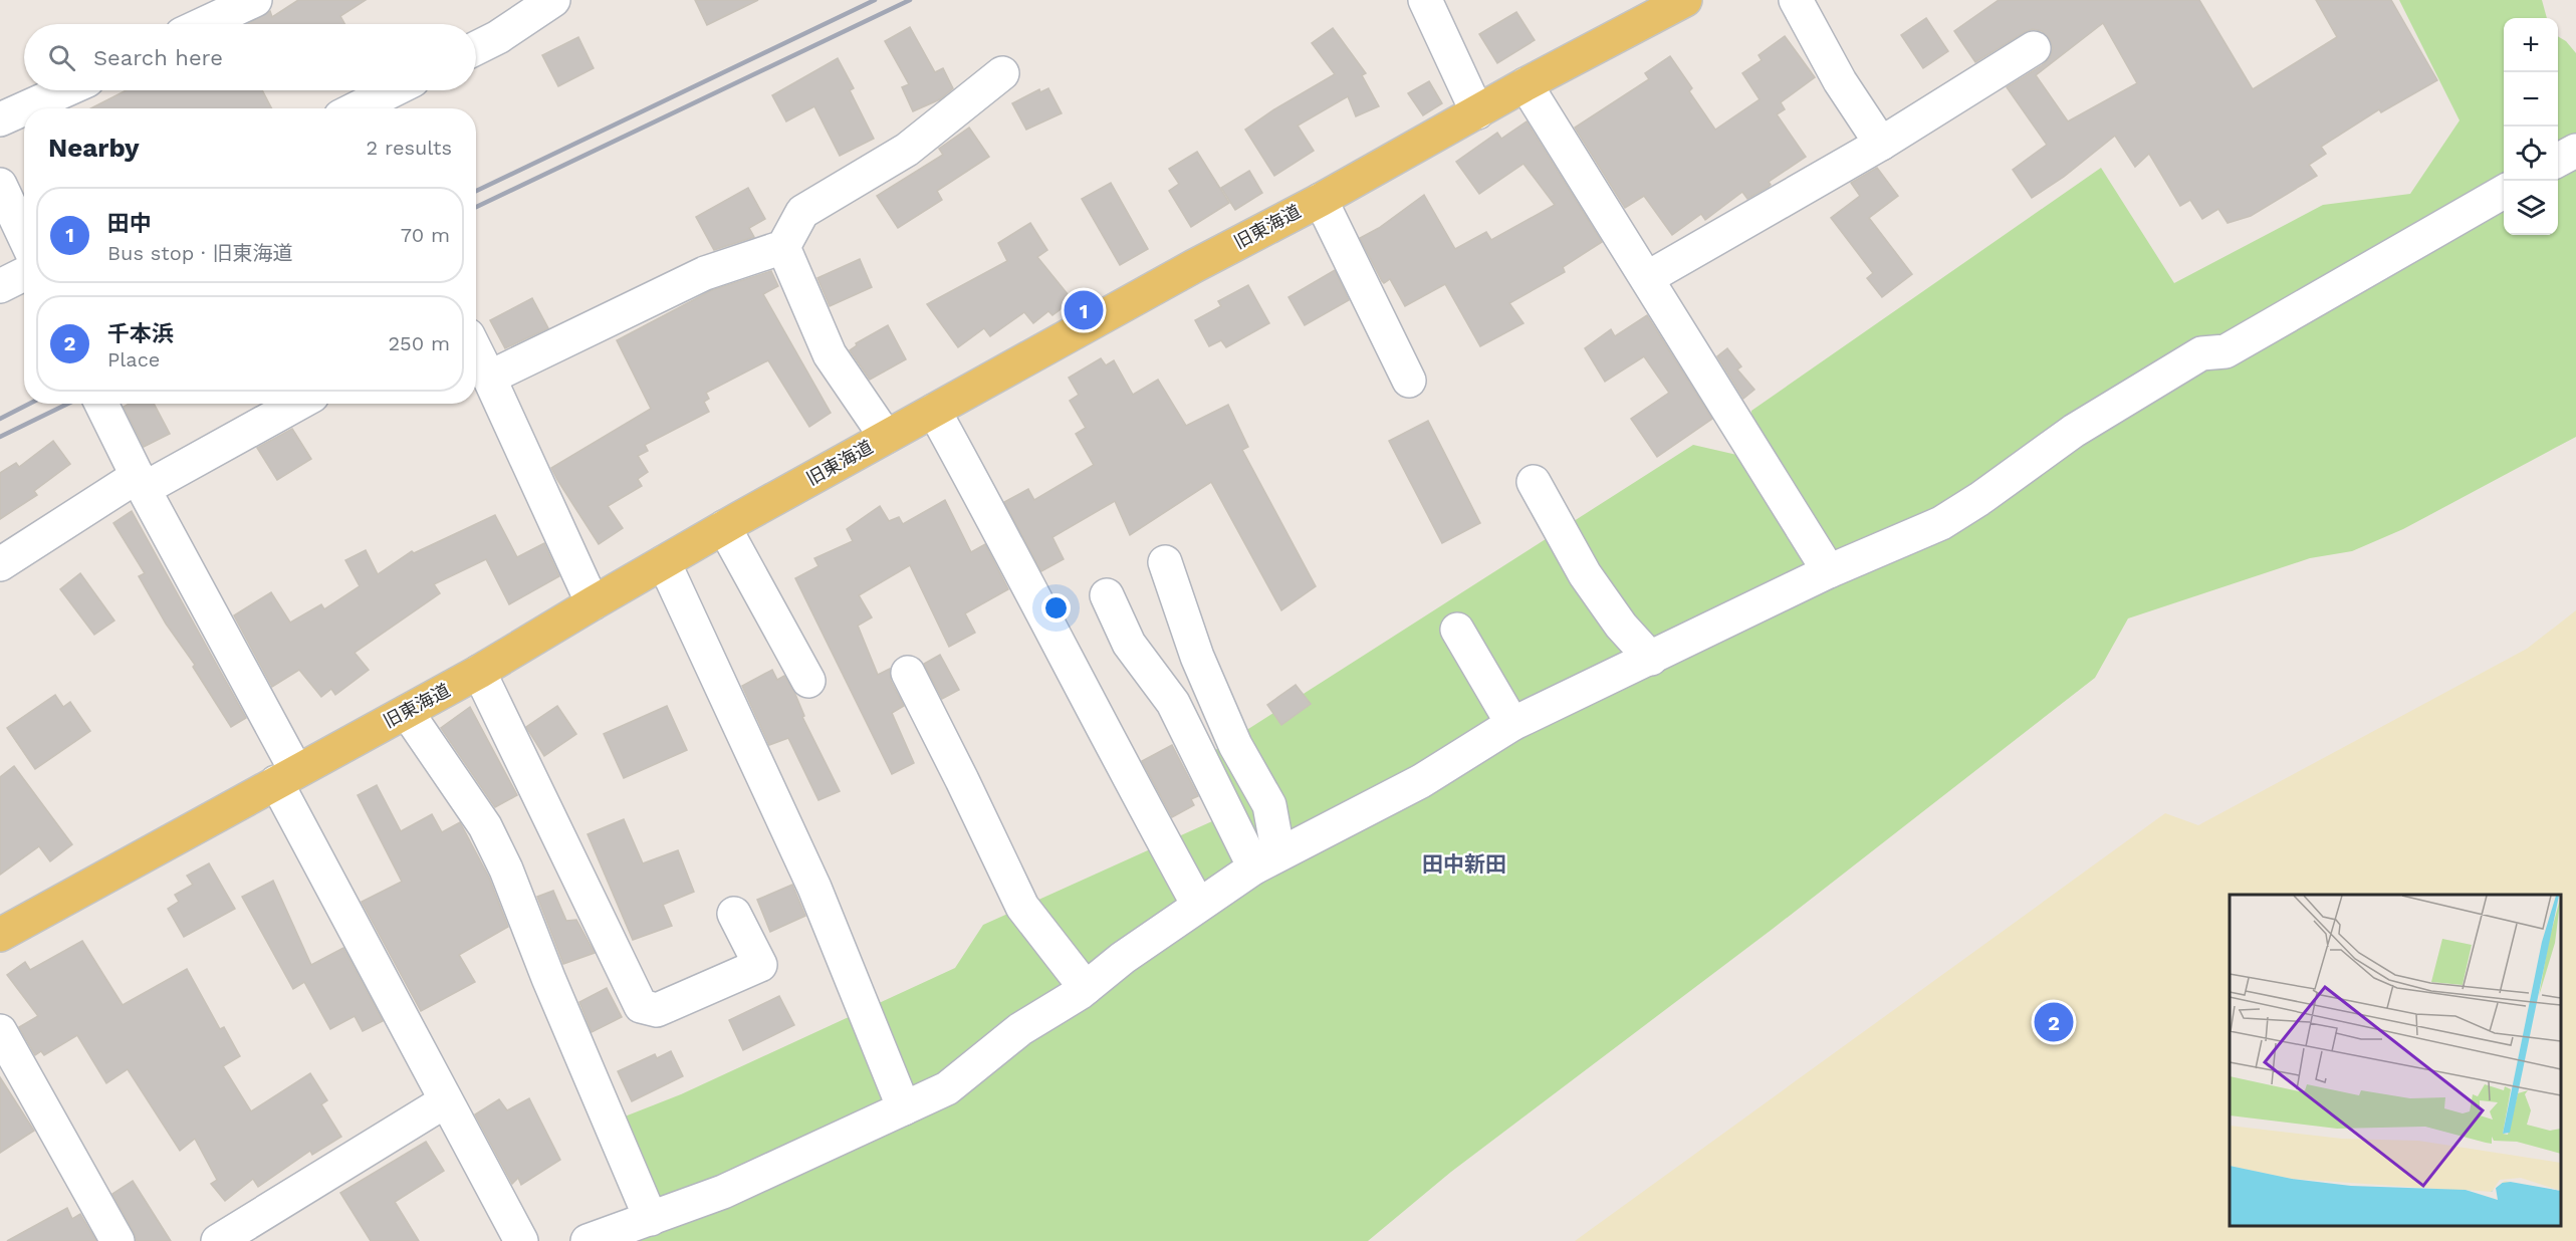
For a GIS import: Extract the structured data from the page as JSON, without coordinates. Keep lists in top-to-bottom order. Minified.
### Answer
{"streets":{"main road":["旧東海道"]},"districts":["田中新田"],"page":{"map_buttons":["+","−"],"search":"Search here","heading":["Nearby","2 results"],"list":[{"mark":"1","name":"田中","note":"Bus stop · 旧東海道","value":"70 m"},{"mark":"2","name":"千本浜","note":"Place","value":"250 m"}],"pins":["1","2"]}}
